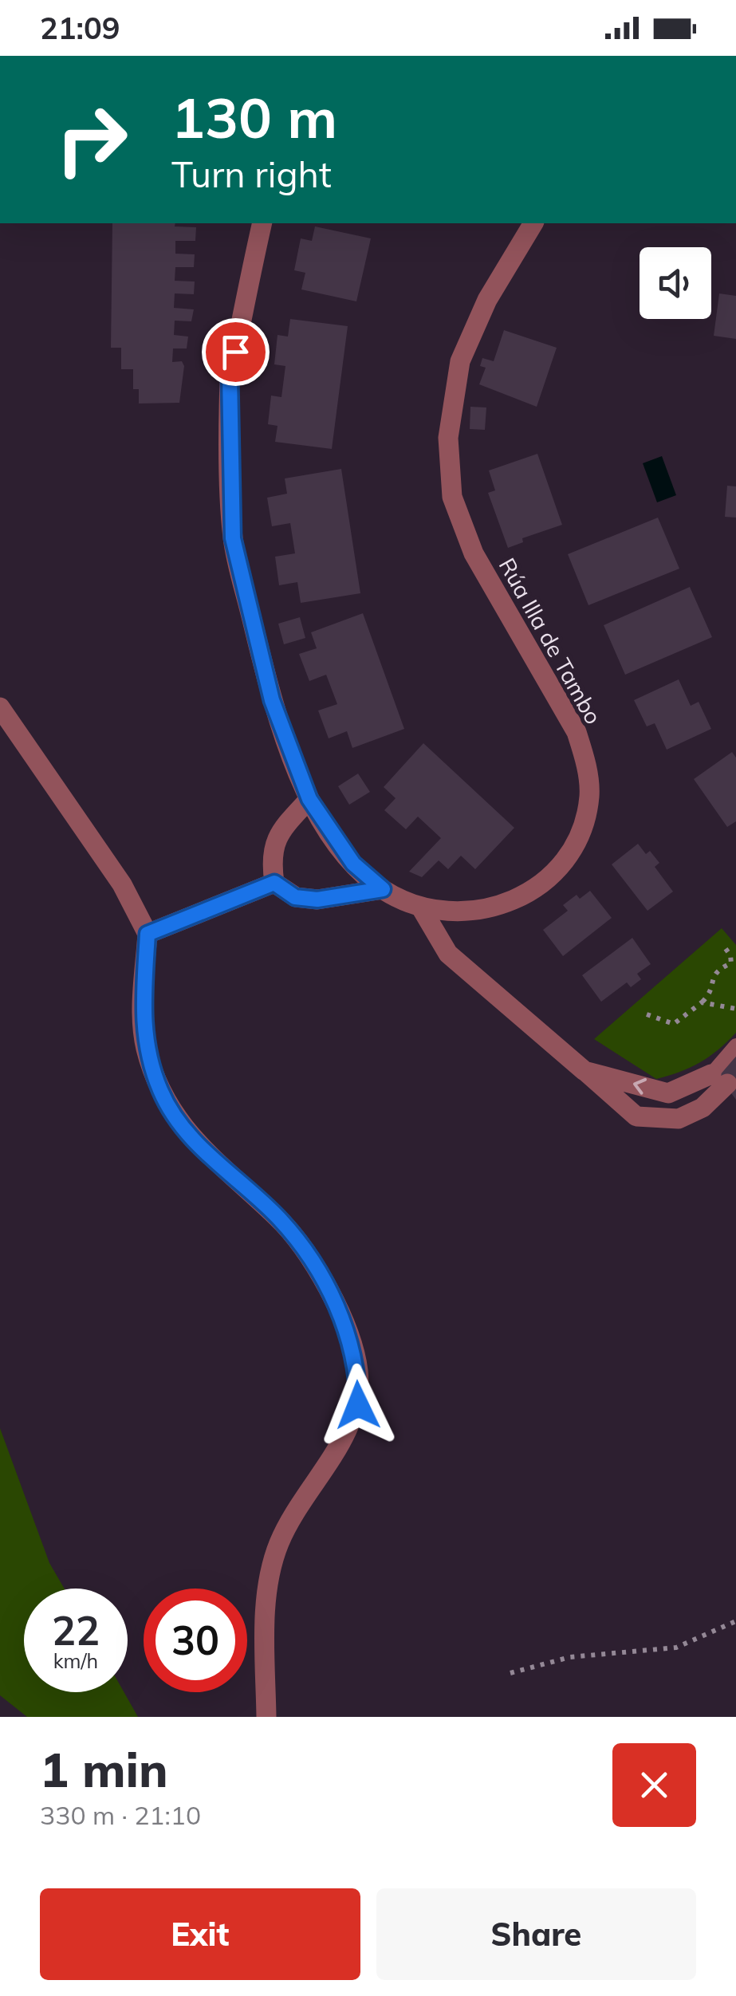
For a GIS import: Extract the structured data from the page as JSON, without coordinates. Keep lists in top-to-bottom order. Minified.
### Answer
{"streets":{"street":["Rúa Illa de Tambo"]},"page":{"status":"21:09","turn":["130 m","Turn right"],"speed":"22 km/h","limit":"30","heading":["1 min","330 m · 21:10"],"buttons":["Exit","Share"]}}
